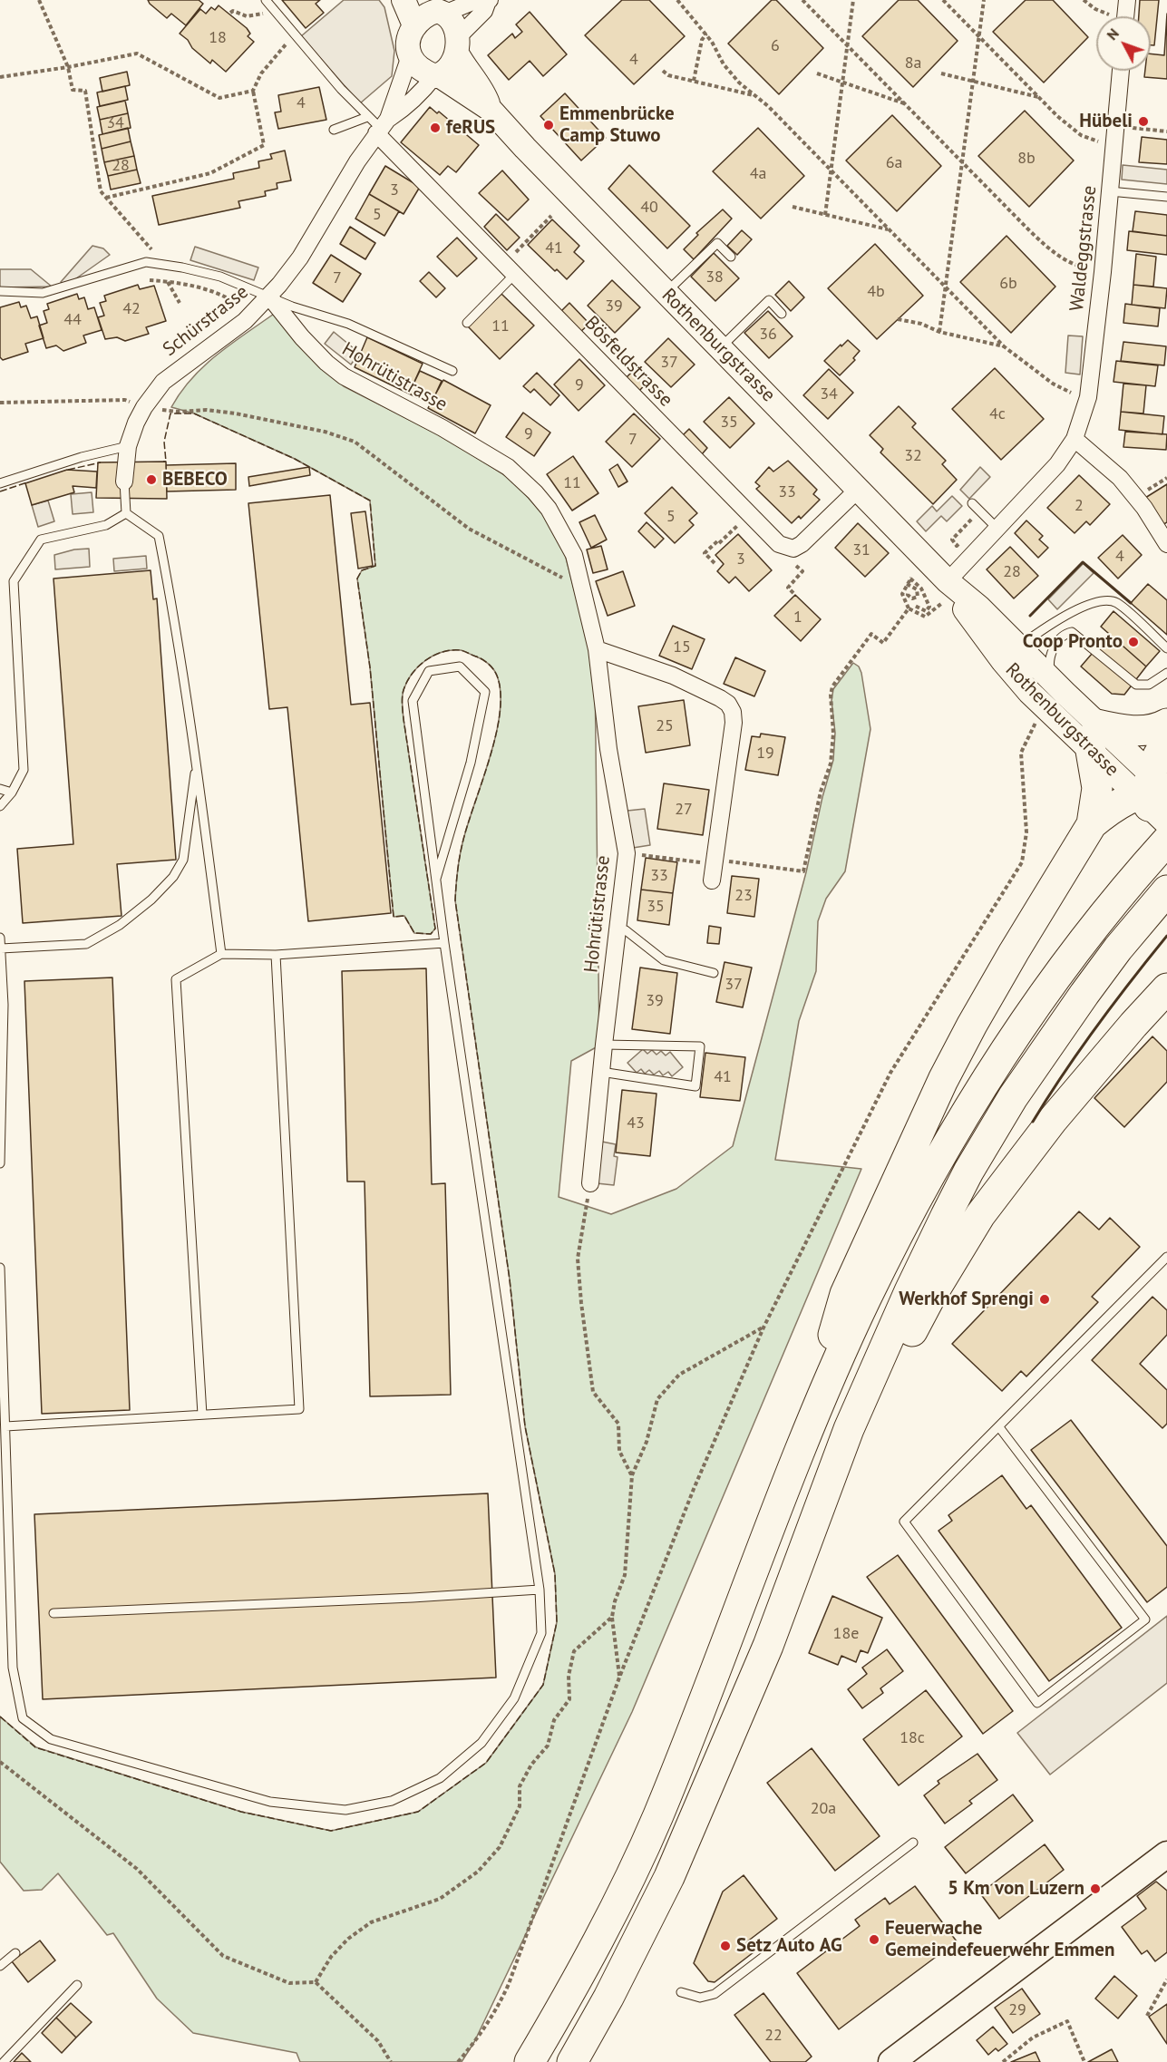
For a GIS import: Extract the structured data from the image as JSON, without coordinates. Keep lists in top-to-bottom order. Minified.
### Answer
{"streets":{"main road":["Rothenburgstrasse"],"street":["Waldeggstrasse","Schürstrasse","Bösfeldstrasse","Hohrütistrasse"]},"crossings":[["Waldeggstrasse","Rothenburgstrasse"],["Schürstrasse","Rothenburgstrasse"],["Schürstrasse","Bösfeldstrasse"],["Schürstrasse","Hohrütistrasse"],["Rothenburgstrasse","Bösfeldstrasse"]],"places":["Hübeli","Emmenbrücke Camp Stuwo","feRUS","BEBECO","Coop Pronto","Werkhof Sprengi","5 Km von Luzern","Feuerwache Gemeindefeuerwehr Emmen","Setz Auto AG"],"house_numbers":["18","6","4","8a","4","34","8b","6a","28","4a","3","40","5","41","38","7","6b","4b","39","42","44","11","36","37","9","34","4c","35","9","7","32","11","33","2","5","31","4","3","28","1","15","25","19","27","33","23","35","37","39","41","43","18e","18c","20a","29","22"],"north":"top left"}
